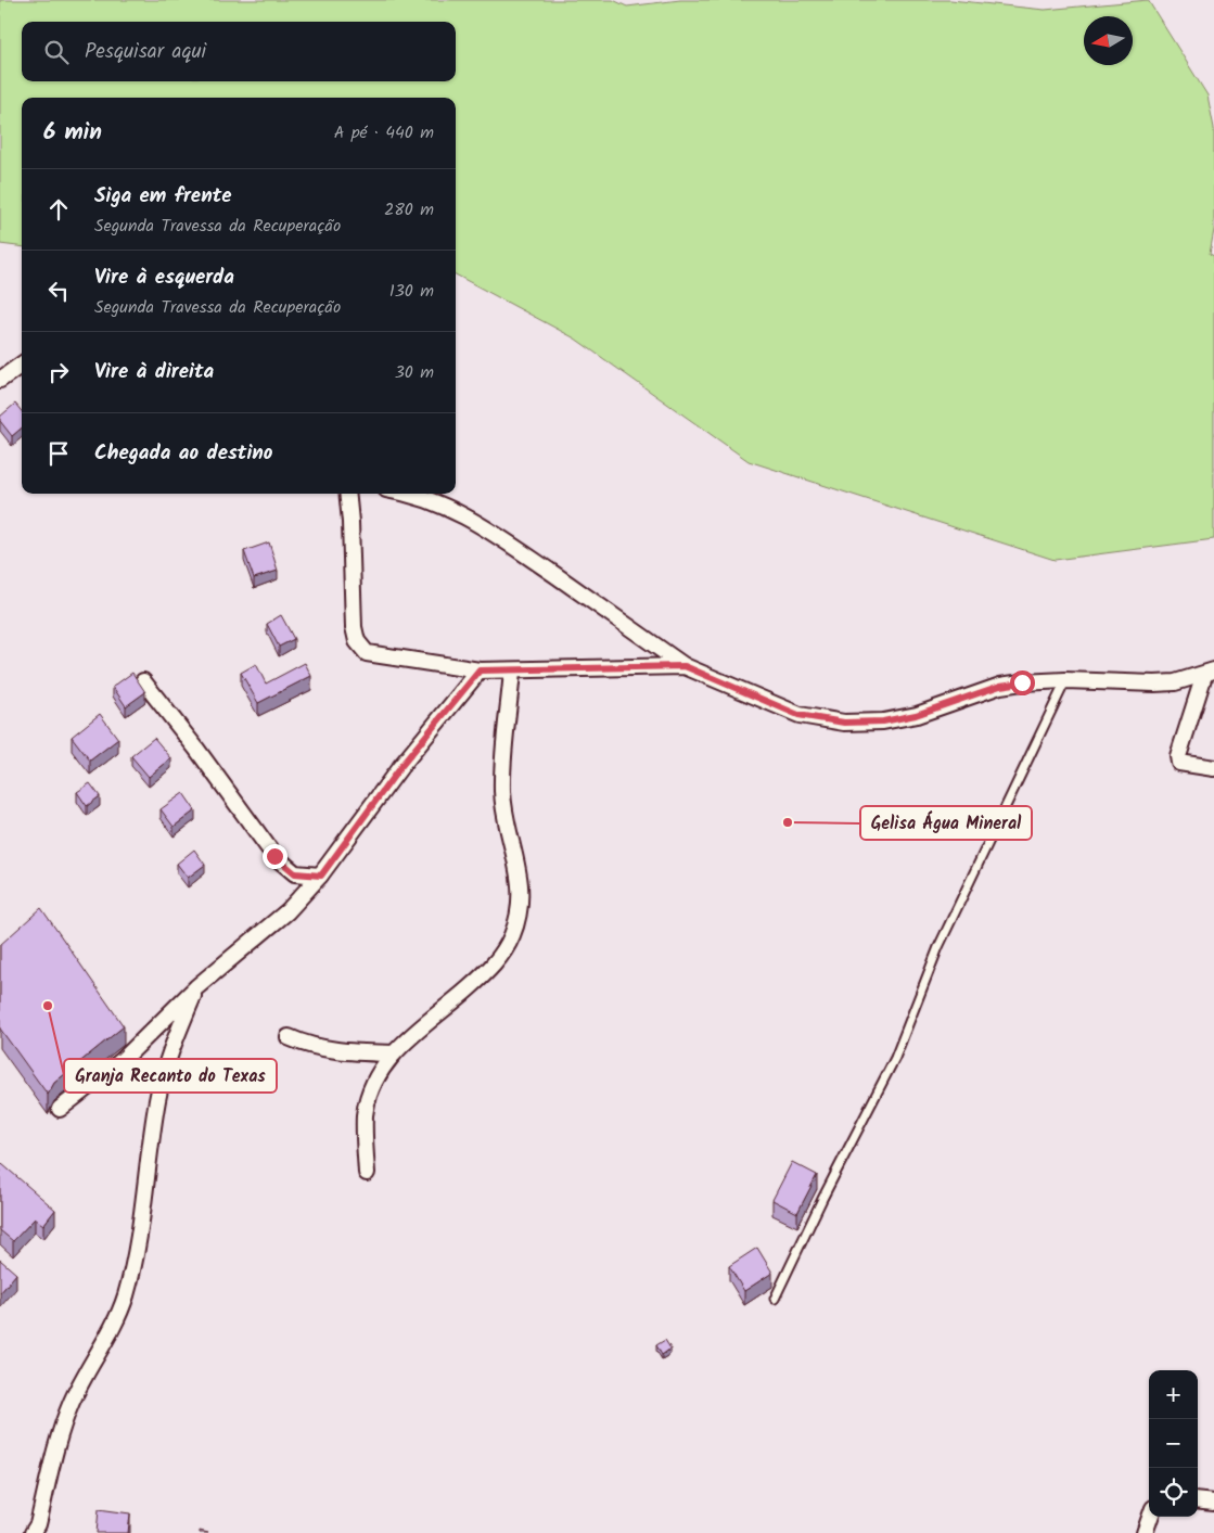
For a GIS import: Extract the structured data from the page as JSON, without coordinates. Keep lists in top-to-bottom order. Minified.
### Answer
{"places":["Gelisa Água Mineral","Granja Recanto do Texas"],"north":"left","page":{"search":"Pesquisar aqui","heading":["6 min","A pé · 440 m"],"list":[["Siga em frente","Segunda Travessa da Recuperação","280 m"],["Vire à esquerda","Segunda Travessa da Recuperação","130 m"],["Vire à direita","30 m"],"Chegada ao destino"],"map_buttons":["+","−"]}}
